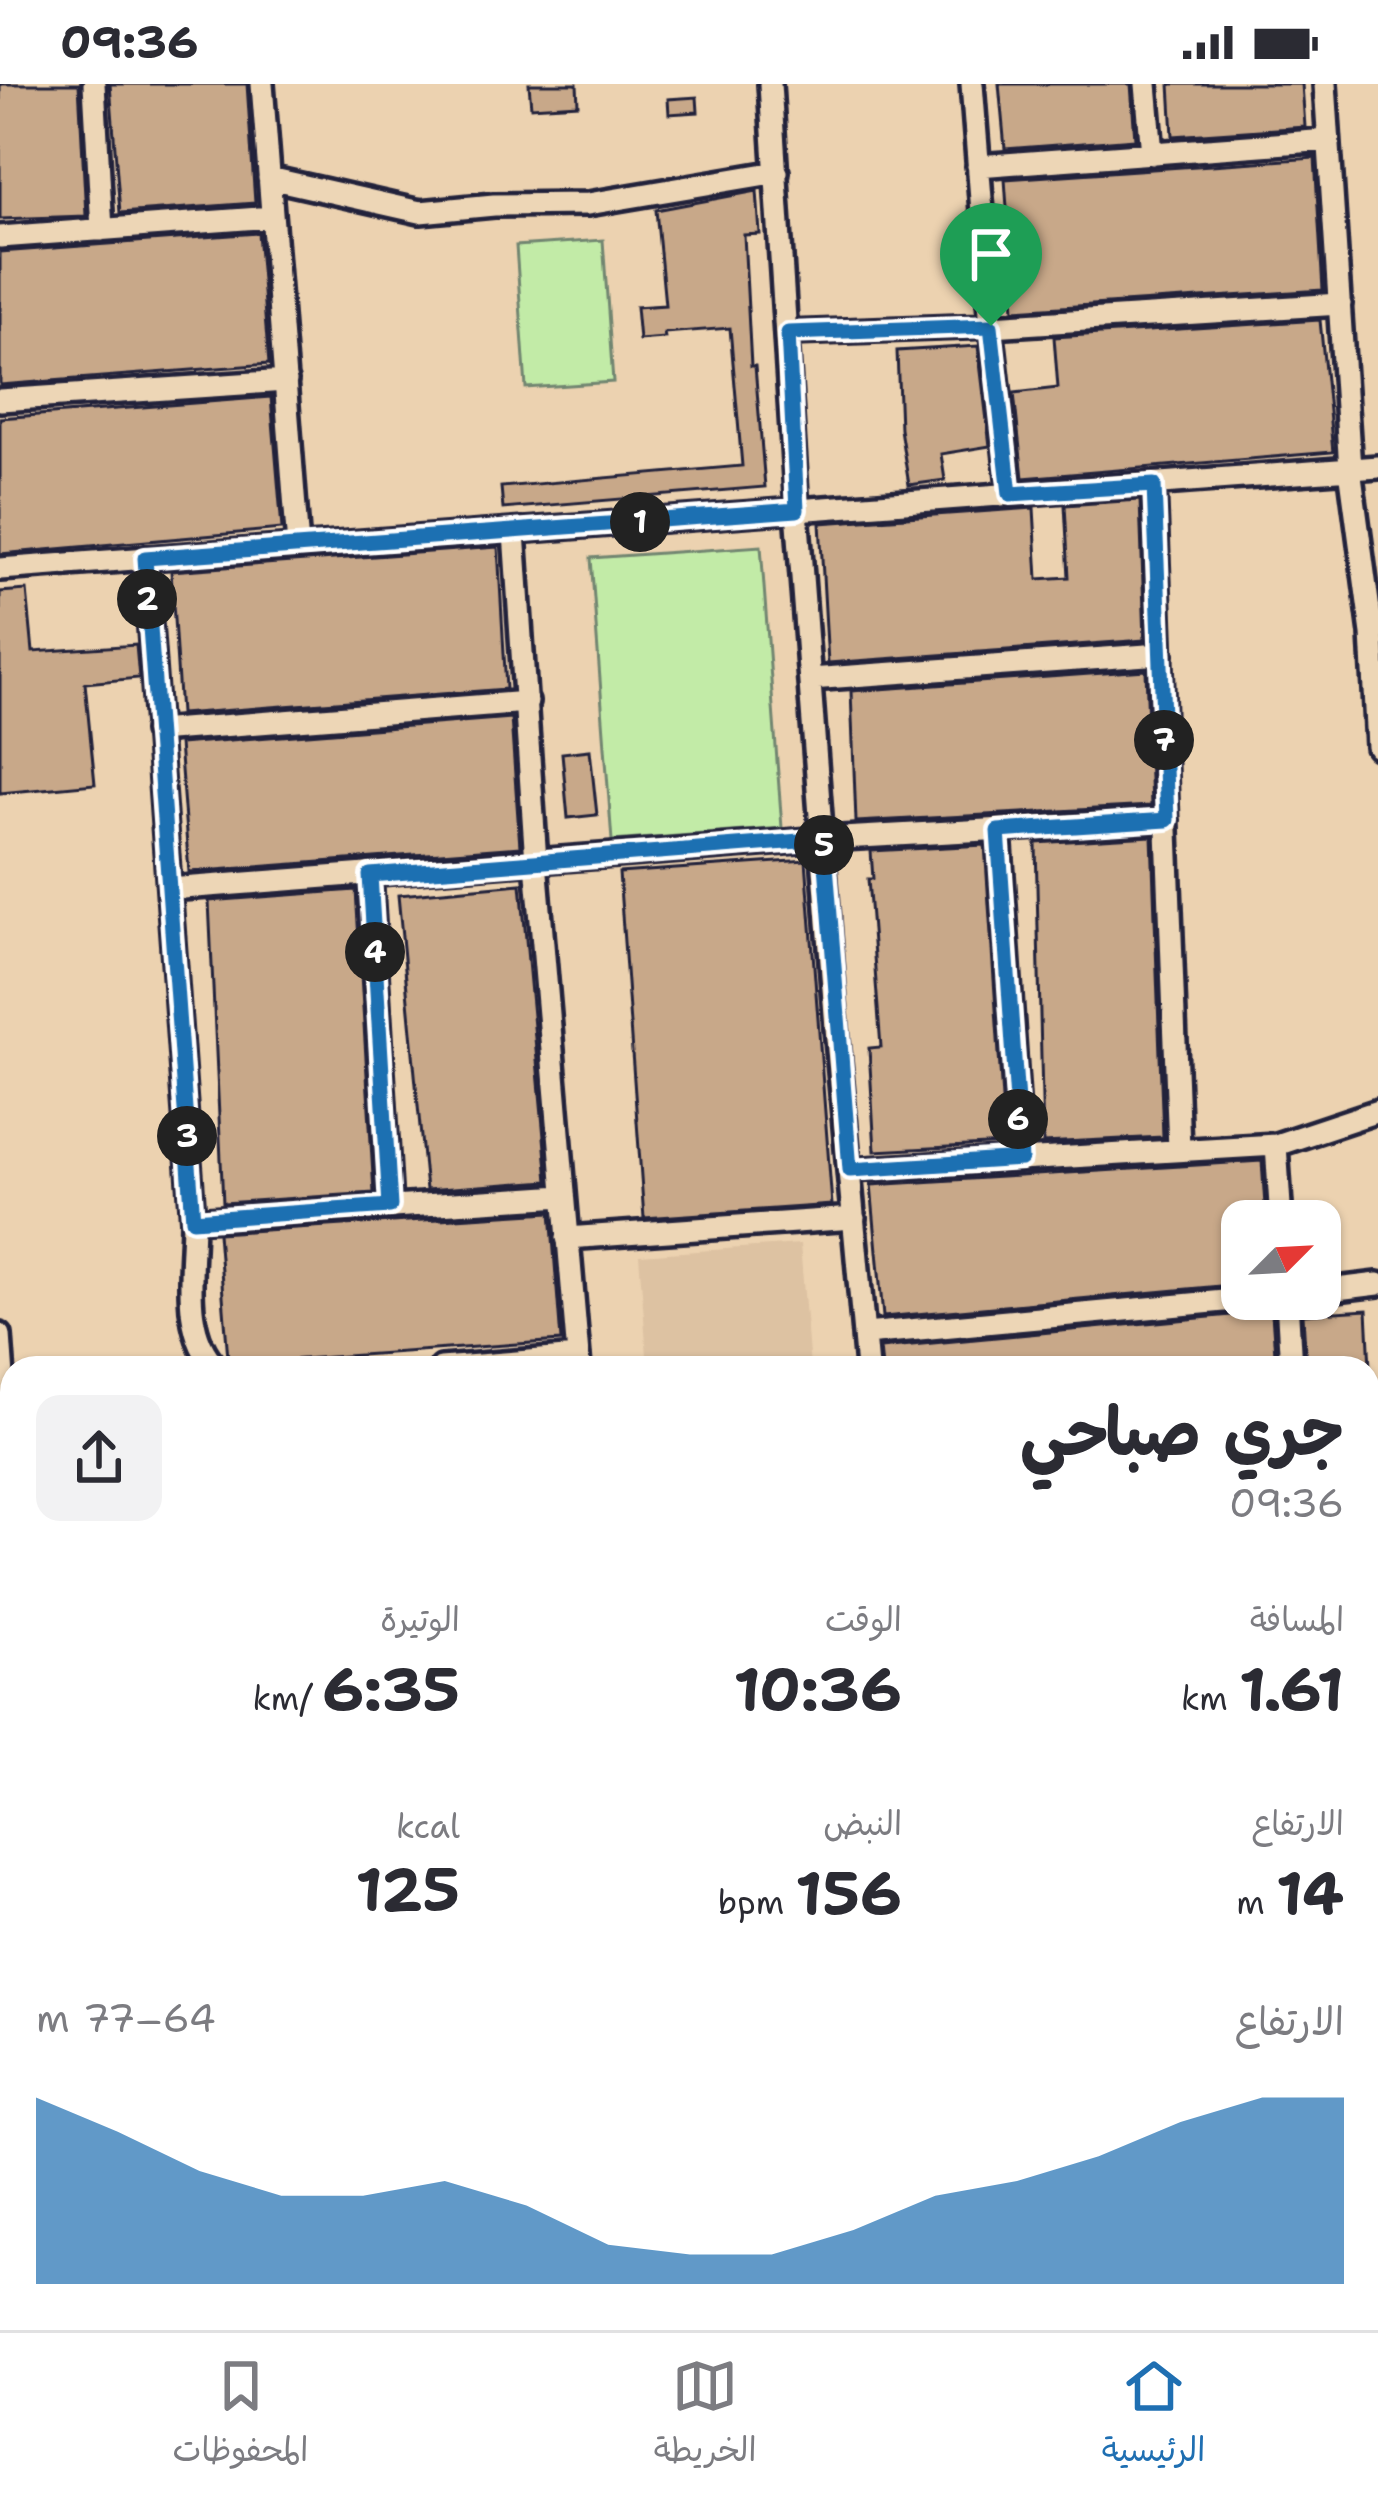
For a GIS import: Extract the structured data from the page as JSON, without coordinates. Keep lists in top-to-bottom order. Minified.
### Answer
{"north":"top right","page":{"status":"09:36","pins":["1","2","7","5","4","6","3"],"heading":["جري صباحي","09:36"],"stats":[["المسافة","1.61 km"],["الوقت","10:36"],["الوتيرة","6:35 /km"],["الارتفاع","14 m"],["النبض","156 bpm"],["kcal","125"]],"chart":["الارتفاع","64–77 m"],"tabs":["الرئيسية","الخريطة","المحفوظات"]}}
